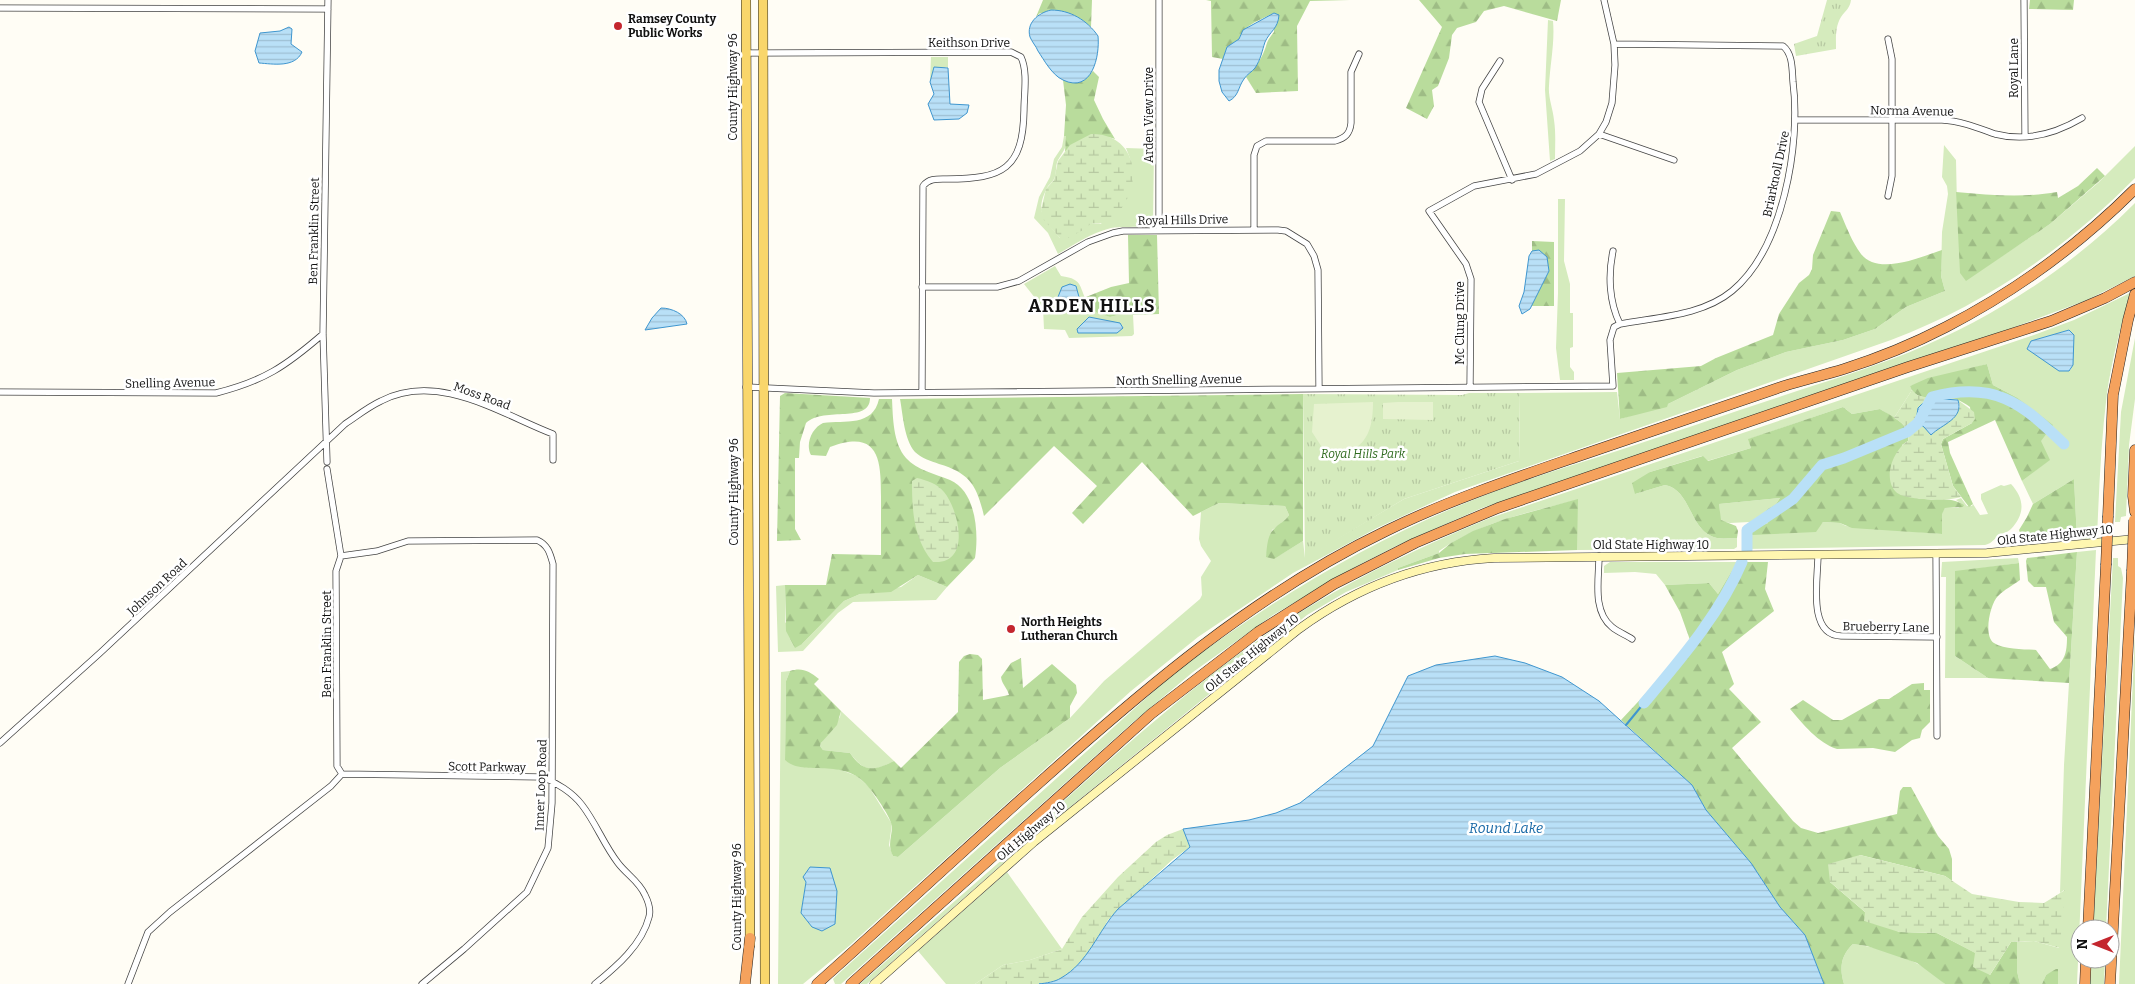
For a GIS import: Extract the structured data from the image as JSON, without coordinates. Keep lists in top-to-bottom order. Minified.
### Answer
{"streets":{"main road":["County Highway 96"],"street":["Keithson Drive","Royal Lane","Norma Avenue","Arden View Drive","Briarknoll Drive","Royal Hills Drive","Ben Franklin Street","Mc Clung Drive","North Snelling Avenue","Snelling Avenue","Moss Road","Old State Highway 10","Johnson Road","Brueberry Lane","Scott Parkway","Inner Loop Road","Old Highway 10"]},"crossings":[["Keithson Drive","County Highway 96"],["Keithson Drive","Royal Hills Drive"],["Keithson Drive","North Snelling Avenue"],["Royal Lane","Norma Avenue"],["County Highway 96","North Snelling Avenue"],["Norma Avenue","Briarknoll Drive"],["Arden View Drive","Royal Hills Drive"],["Briarknoll Drive","North Snelling Avenue"],["Royal Hills Drive","North Snelling Avenue"],["Ben Franklin Street","Snelling Avenue"],["Ben Franklin Street","Moss Road"],["Ben Franklin Street","Johnson Road"],["Ben Franklin Street","Scott Parkway"],["Ben Franklin Street","Inner Loop Road"],["Mc Clung Drive","North Snelling Avenue"],["Moss Road","Johnson Road"],["Old State Highway 10","Brueberry Lane"],["Old State Highway 10","Old Highway 10"],["Scott Parkway","Inner Loop Road"]],"districts":["ARDEN HILLS"],"water":["Round Lake"],"parks":["Royal Hills Park"],"places":["Ramsey County Public Works","North Heights Lutheran Church"],"north":"left"}
